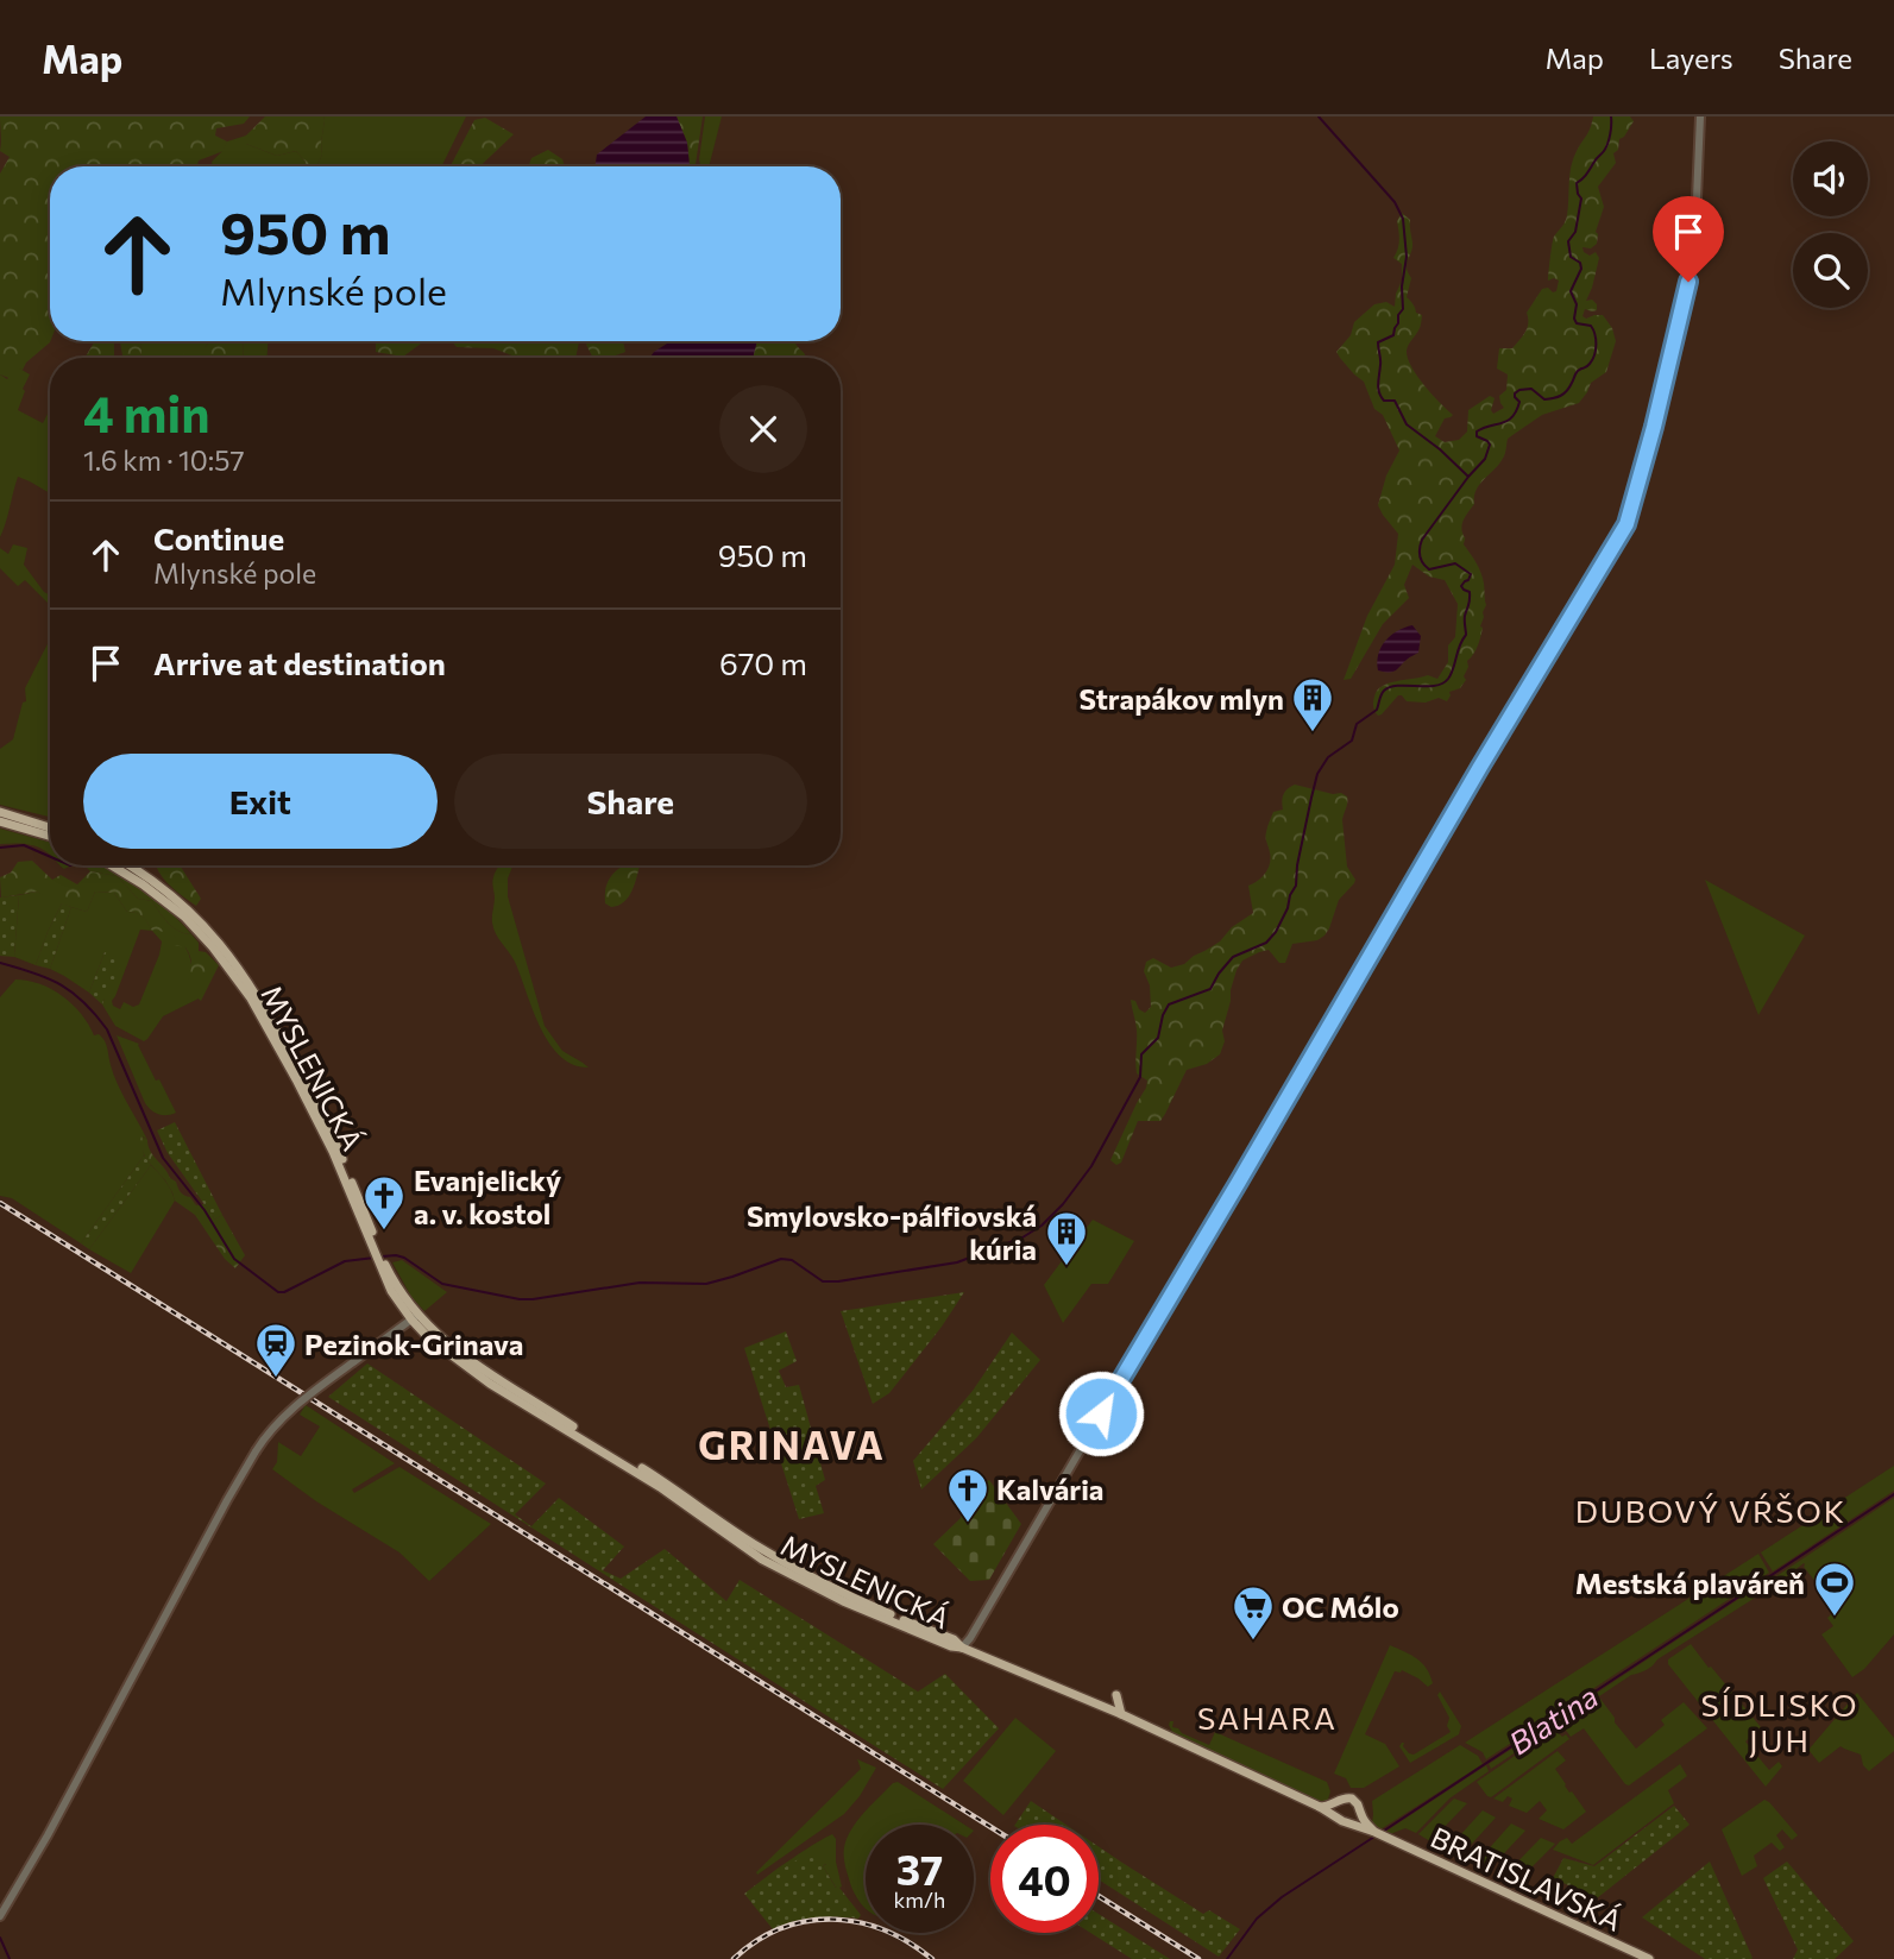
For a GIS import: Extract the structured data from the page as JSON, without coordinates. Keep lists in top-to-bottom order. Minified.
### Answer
{"streets":{"main road":["MYSLENICKÁ","BRATISLAVSKÁ"]},"crossings":[["MYSLENICKÁ","BRATISLAVSKÁ"]],"districts":["GRINAVA","DUBOVÝ VŔŠOK","SÍDLISKO JUH","SAHARA"],"water":["Blatina"],"places":{"building":["Strapákov mlyn","Smylovsko-pálfiovská kúria"],"church":["Evanjelický a. v. kostol","Kalvária"],"station":["Pezinok-Grinava"],"sports":["Mestská plaváreň"],"supermarket":["OC Mólo"]},"page":{"header":"Map","nav":["Map","Layers","Share"],"turn":["950 m","Mlynské pole"],"heading":["4 min","1.6 km · 10:57"],"list":[{"name":"Continue","note":"Mlynské pole","value":"950 m"},{"name":"Arrive at destination","value":"670 m"}],"buttons":["Exit","Share"],"speed":"37 km/h","limit":"40"}}
